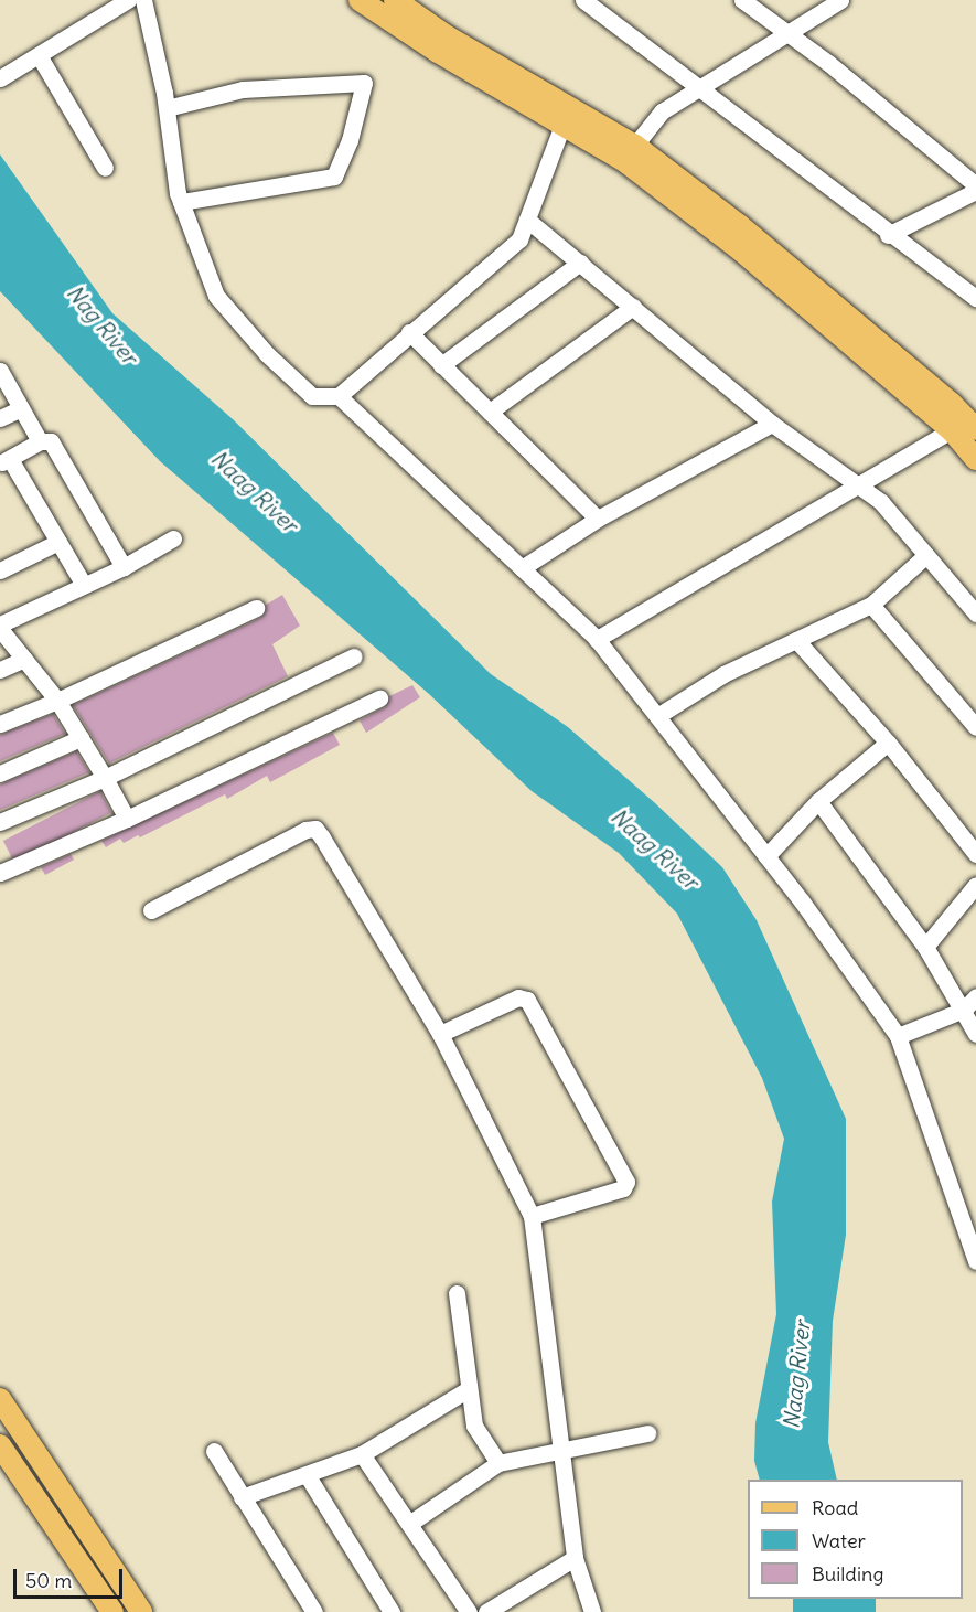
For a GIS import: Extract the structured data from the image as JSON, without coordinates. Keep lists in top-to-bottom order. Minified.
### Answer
{"water":["Nag River","Naag River"],"legend":["Road","Water","Building"],"scale_bar":"50 m"}
